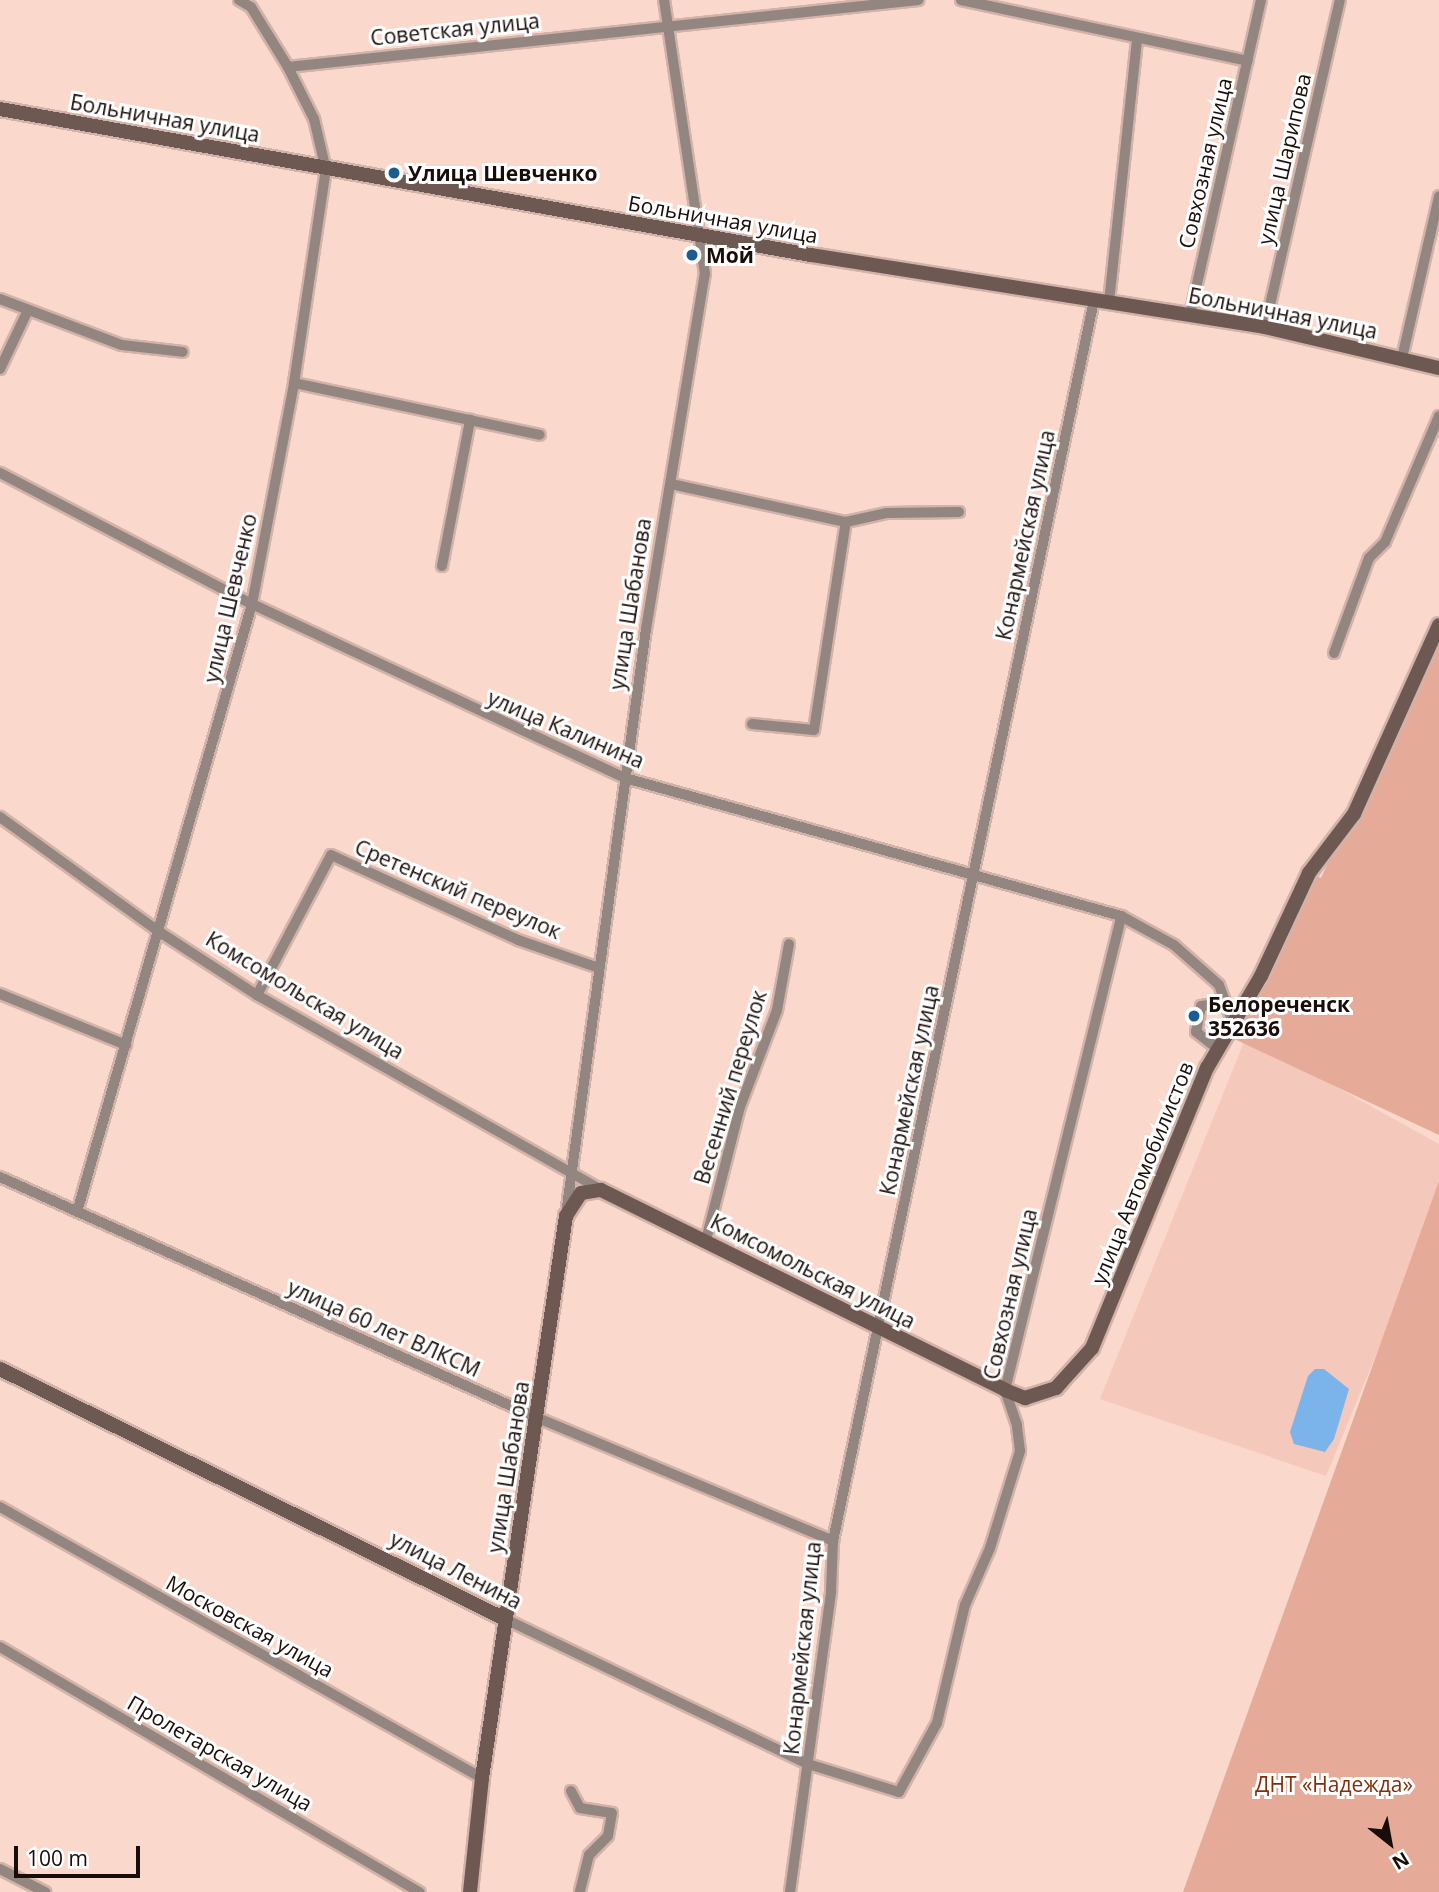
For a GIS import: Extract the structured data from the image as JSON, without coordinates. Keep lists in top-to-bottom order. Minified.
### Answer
{"streets":{"street":["Советская улица","Больничная улица","улица Шарипова","Совхозная улица","Конармейская улица","улица Шевченко","улица Шабанова","улица Калинина","Сретенский переулок","Комсомольская улица","Весенний переулок","улица Автомобилистов","улица 60 лет ВЛКСМ","улица Ленина","Московская улица","Пролетарская улица"]},"crossings":[["Советская улица","улица Шевченко"],["Советская улица","улица Шабанова"],["Больничная улица","улица Шарипова"],["Больничная улица","Совхозная улица"],["Больничная улица","Конармейская улица"],["Больничная улица","улица Шевченко"],["Больничная улица","улица Шабанова"],["Совхозная улица","улица Калинина"],["Совхозная улица","Комсомольская улица"],["Совхозная улица","улица Автомобилистов"],["Совхозная улица","улица Ленина"],["Конармейская улица","улица Калинина"],["Конармейская улица","Комсомольская улица"],["Конармейская улица","улица 60 лет ВЛКСМ"],["Конармейская улица","улица Ленина"],["улица Шевченко","улица Калинина"],["улица Шевченко","Комсомольская улица"],["улица Шевченко","улица 60 лет ВЛКСМ"],["улица Шабанова","улица Калинина"],["улица Шабанова","Сретенский переулок"],["улица Шабанова","Комсомольская улица"],["улица Шабанова","улица 60 лет ВЛКСМ"],["улица Шабанова","улица Ленина"],["улица Шабанова","Московская улица"],["улица Калинина","улица Автомобилистов"],["Сретенский переулок","Комсомольская улица"],["Комсомольская улица","Весенний переулок"],["Комсомольская улица","улица Автомобилистов"]],"parks":["ДНТ «Надежда»"],"places":["Улица Шевченко","Мой","Белореченск 352636"],"scale_bar":"100 m","north":"bottom right"}
